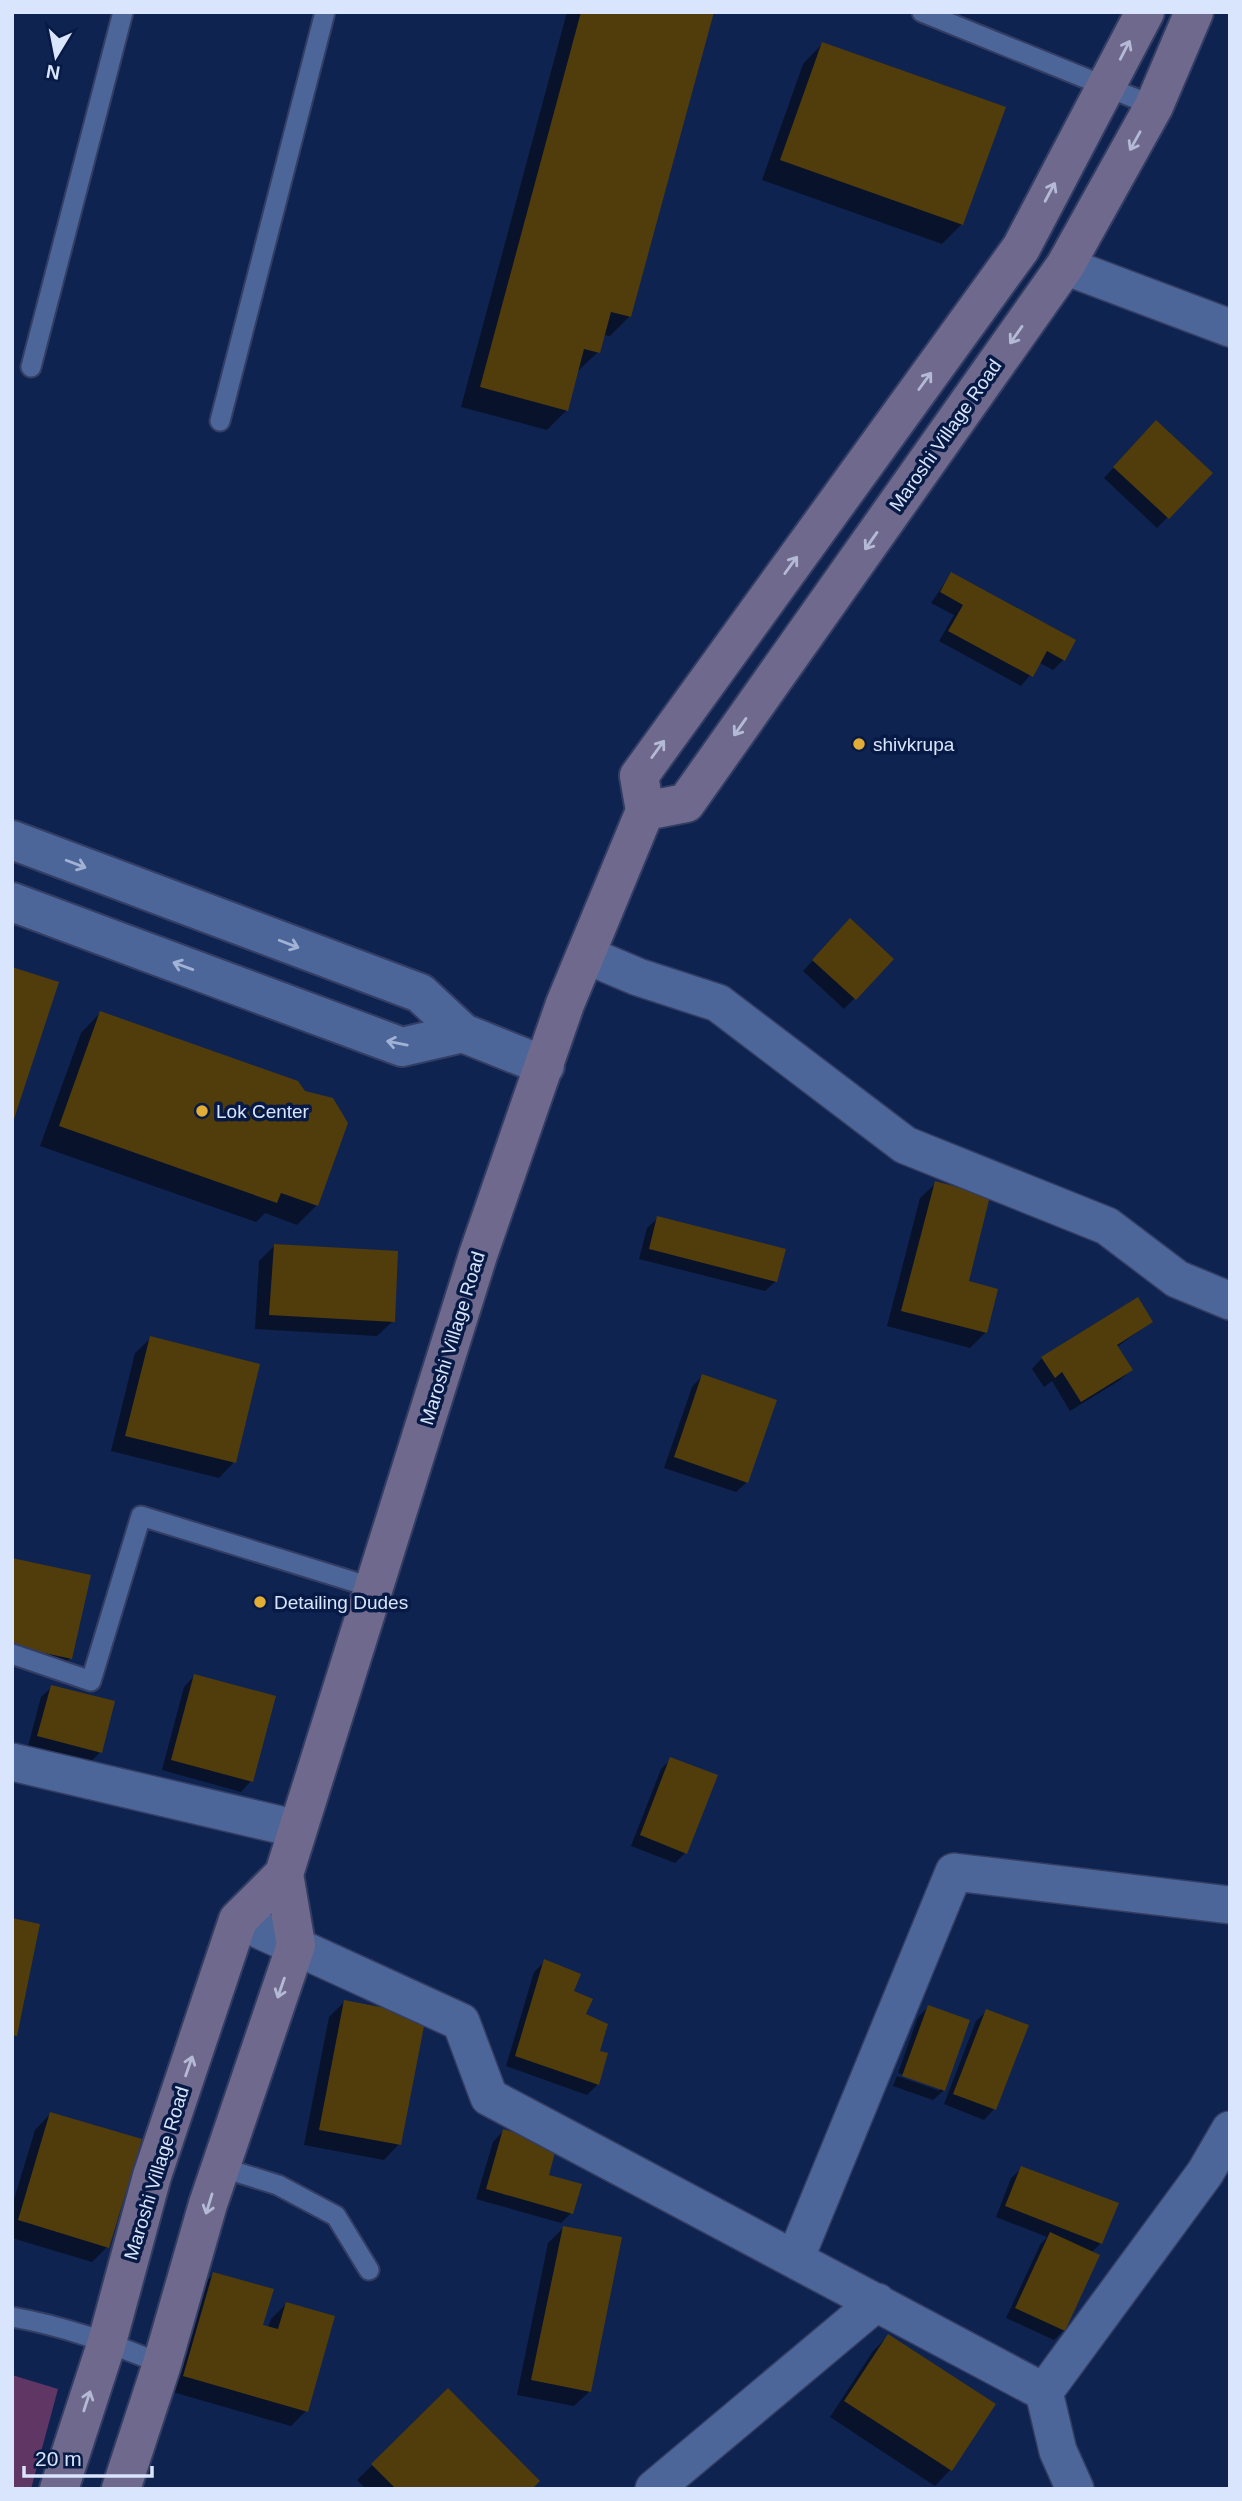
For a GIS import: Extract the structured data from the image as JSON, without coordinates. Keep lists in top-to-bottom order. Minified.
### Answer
{"streets":{"main road":["Maroshi Village Road"]},"places":["shivkrupa","Lok Center","Detailing Dudes"],"scale_bar":"20 m","north":"bottom"}
